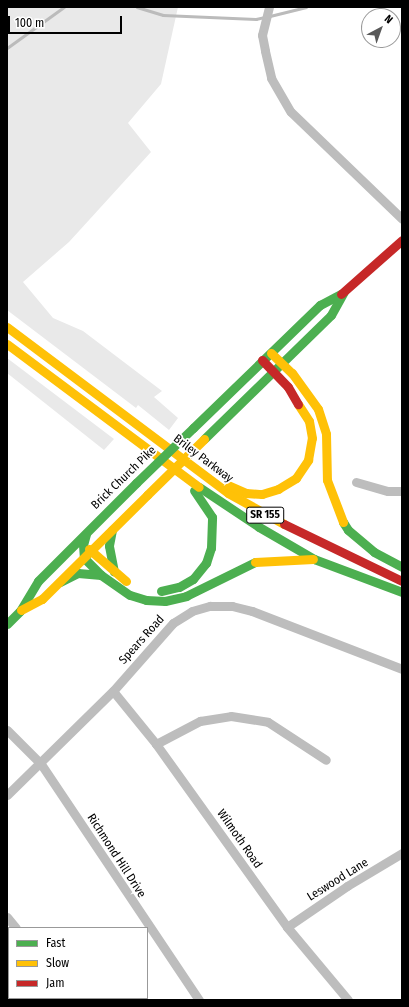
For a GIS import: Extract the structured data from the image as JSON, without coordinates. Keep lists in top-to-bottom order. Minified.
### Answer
{"streets":{"main road":["Briley Parkway","Brick Church Pike","SR 155"],"street":["Spears Road","Wilmoth Road","Richmond Hill Drive","Leswood Lane"]},"crossings":[["Spears Road","Wilmoth Road"],["Spears Road","Richmond Hill Drive"],["Wilmoth Road","Leswood Lane"]],"legend":["Fast","Slow","Jam"],"scale_bar":"100 m","north":"top right"}
